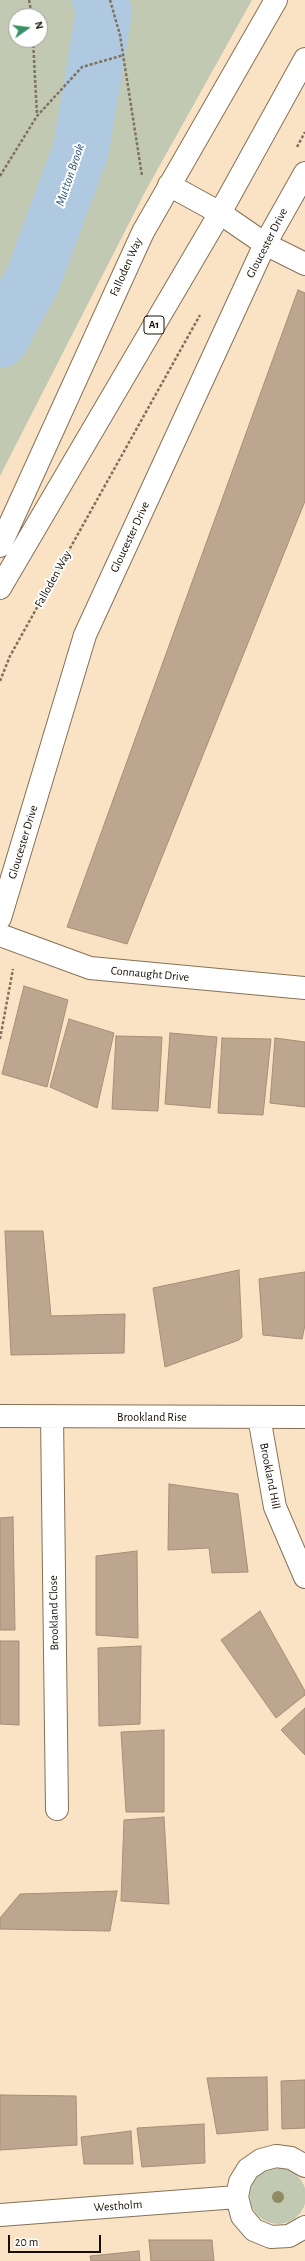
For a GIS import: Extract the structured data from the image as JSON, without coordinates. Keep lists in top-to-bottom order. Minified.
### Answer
{"streets":{"main road":["Gloucester Drive","Falloden Way","A1","Connaught Drive","Brookland Rise","Brookland Hill","Brookland Close","Westholm"]},"crossings":[["Brookland Rise","Brookland Hill"],["Brookland Rise","Brookland Close"]],"water":["Mutton Brook"],"scale_bar":"20 m","north":"right"}
